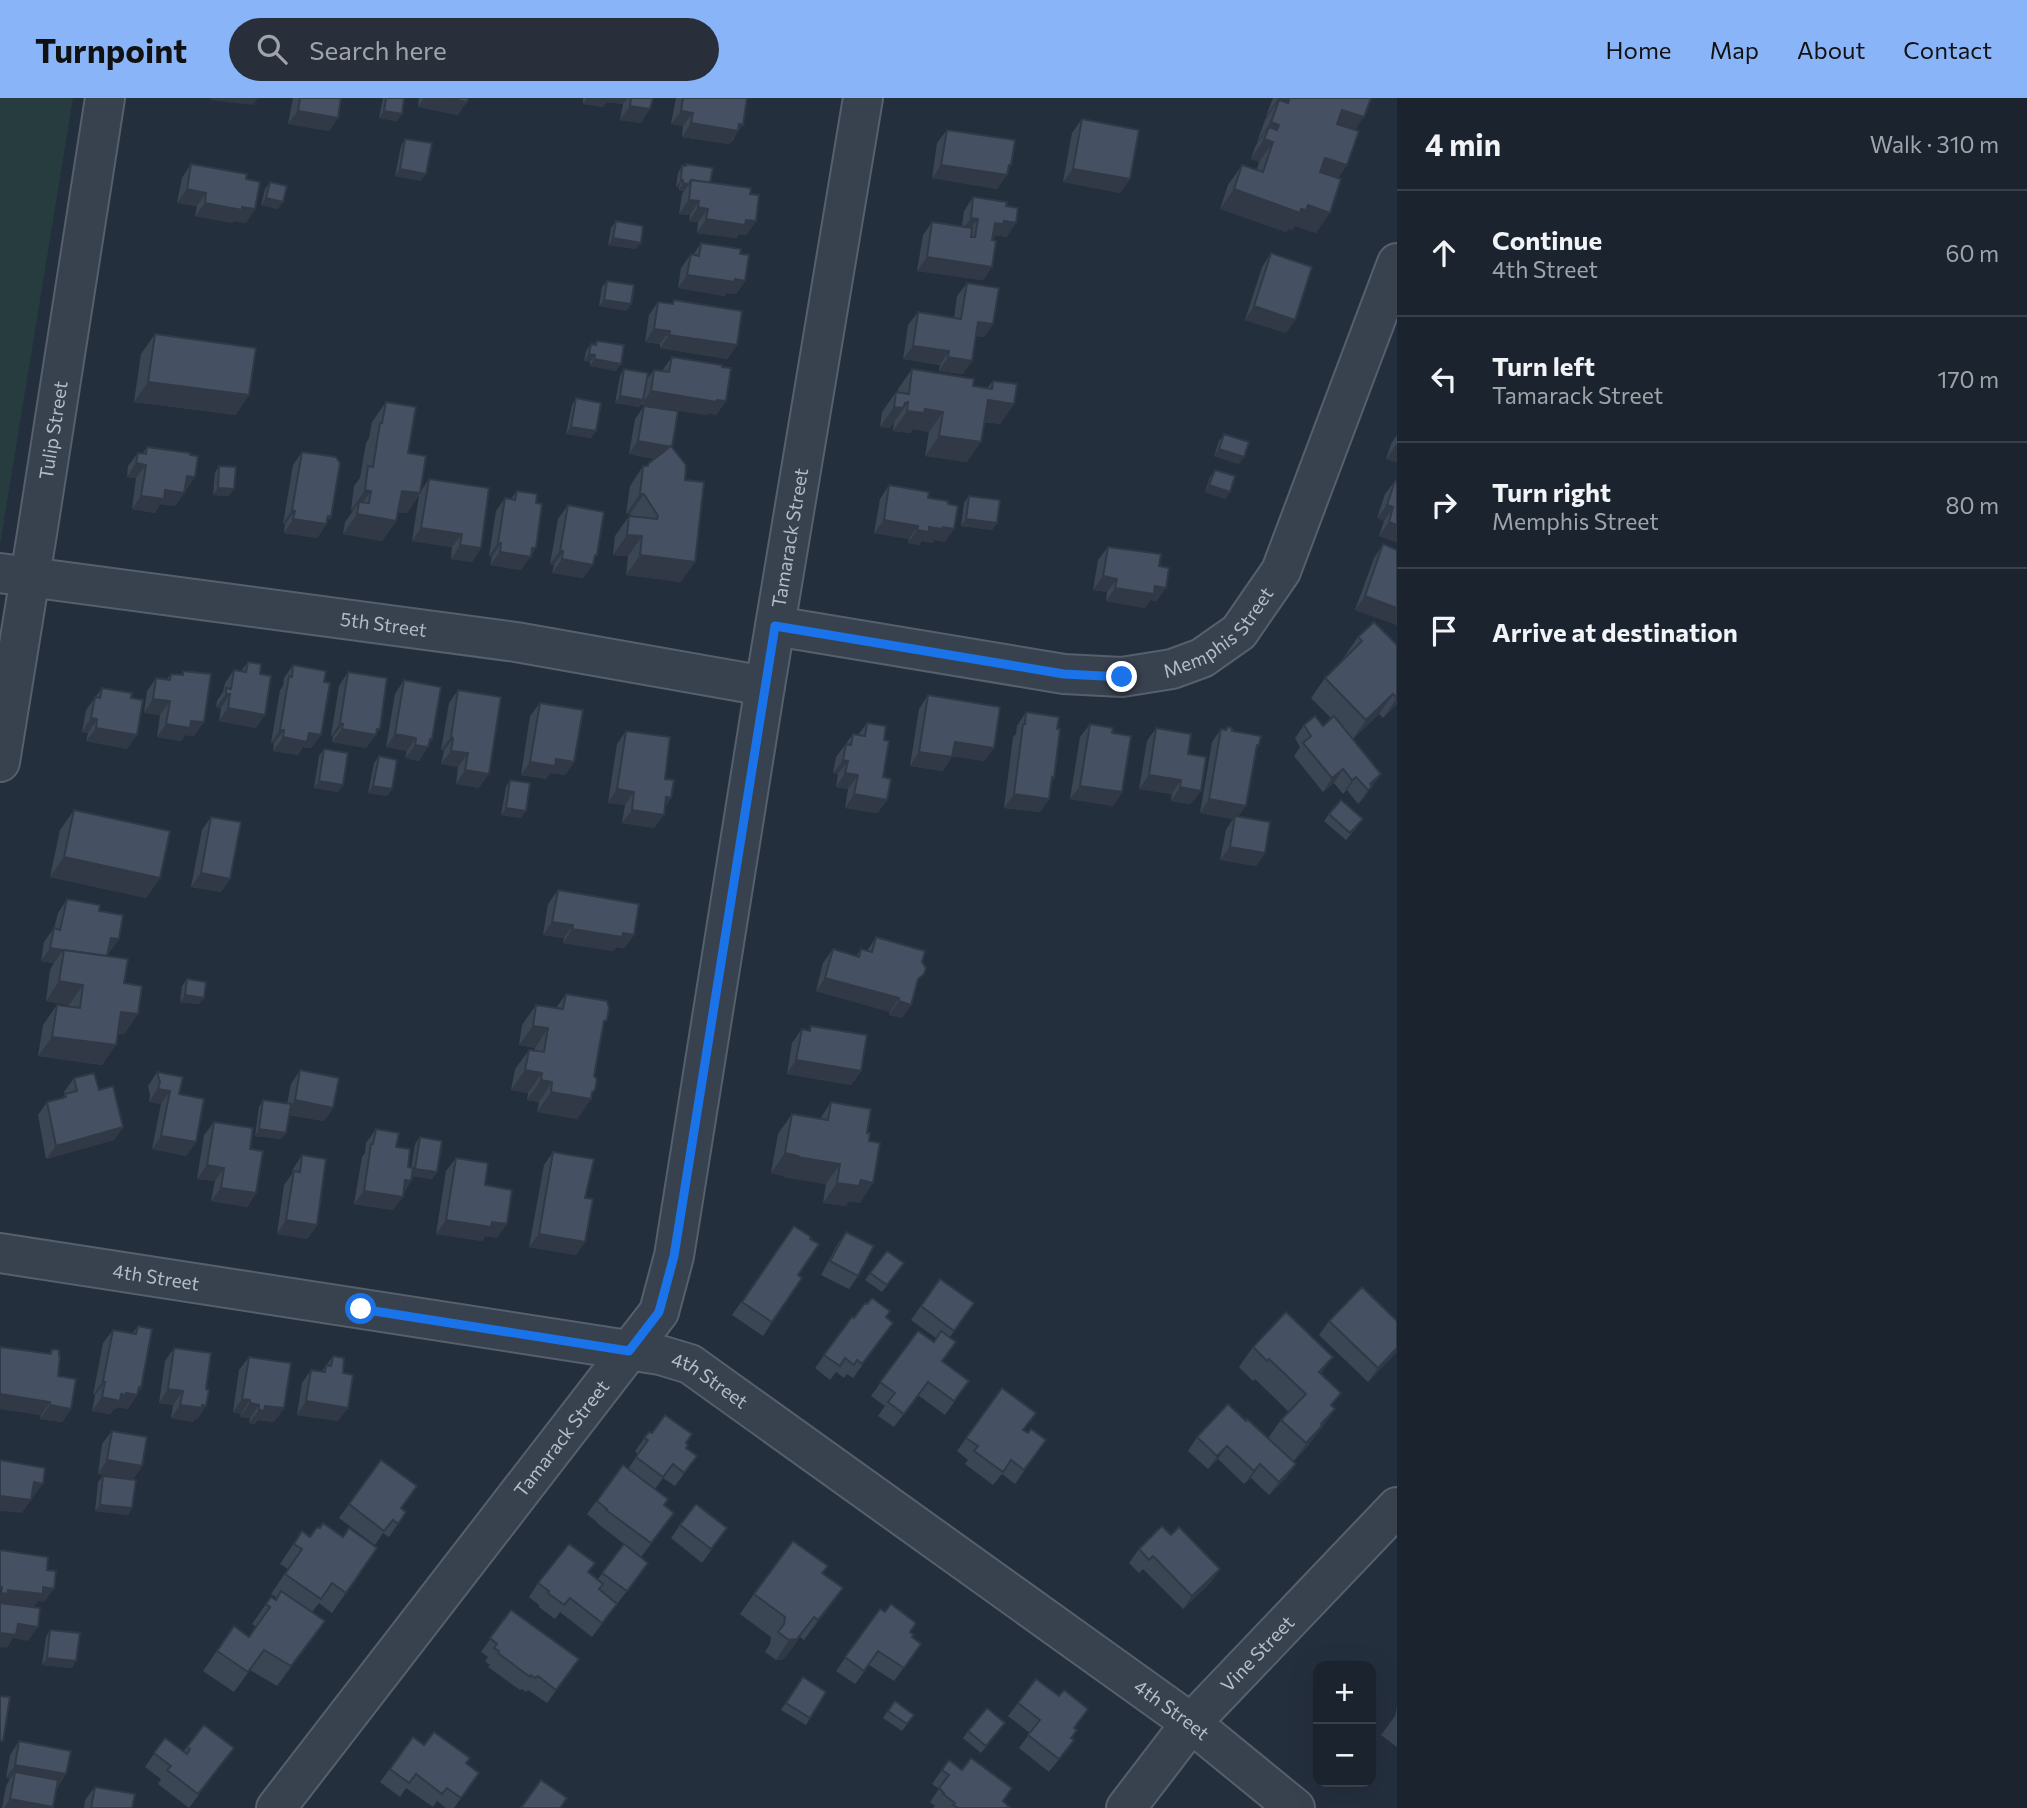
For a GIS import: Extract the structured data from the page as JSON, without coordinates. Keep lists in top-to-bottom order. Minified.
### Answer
{"streets":{"street":["Tulip Street","Tamarack Street","5th Street","Memphis Street","4th Street","Vine Street"]},"crossings":[["Tulip Street","5th Street"],["Tamarack Street","5th Street"],["Tamarack Street","Memphis Street"],["Tamarack Street","4th Street"],["4th Street","Vine Street"]],"page":{"header":"Turnpoint","search":"Search here","nav":["Home","Map","About","Contact"],"heading":["4 min","Walk · 310 m"],"list":[["Continue","4th Street","60 m"],["Turn left","Tamarack Street","170 m"],["Turn right","Memphis Street","80 m"],"Arrive at destination"],"map_buttons":["+","−"]}}
